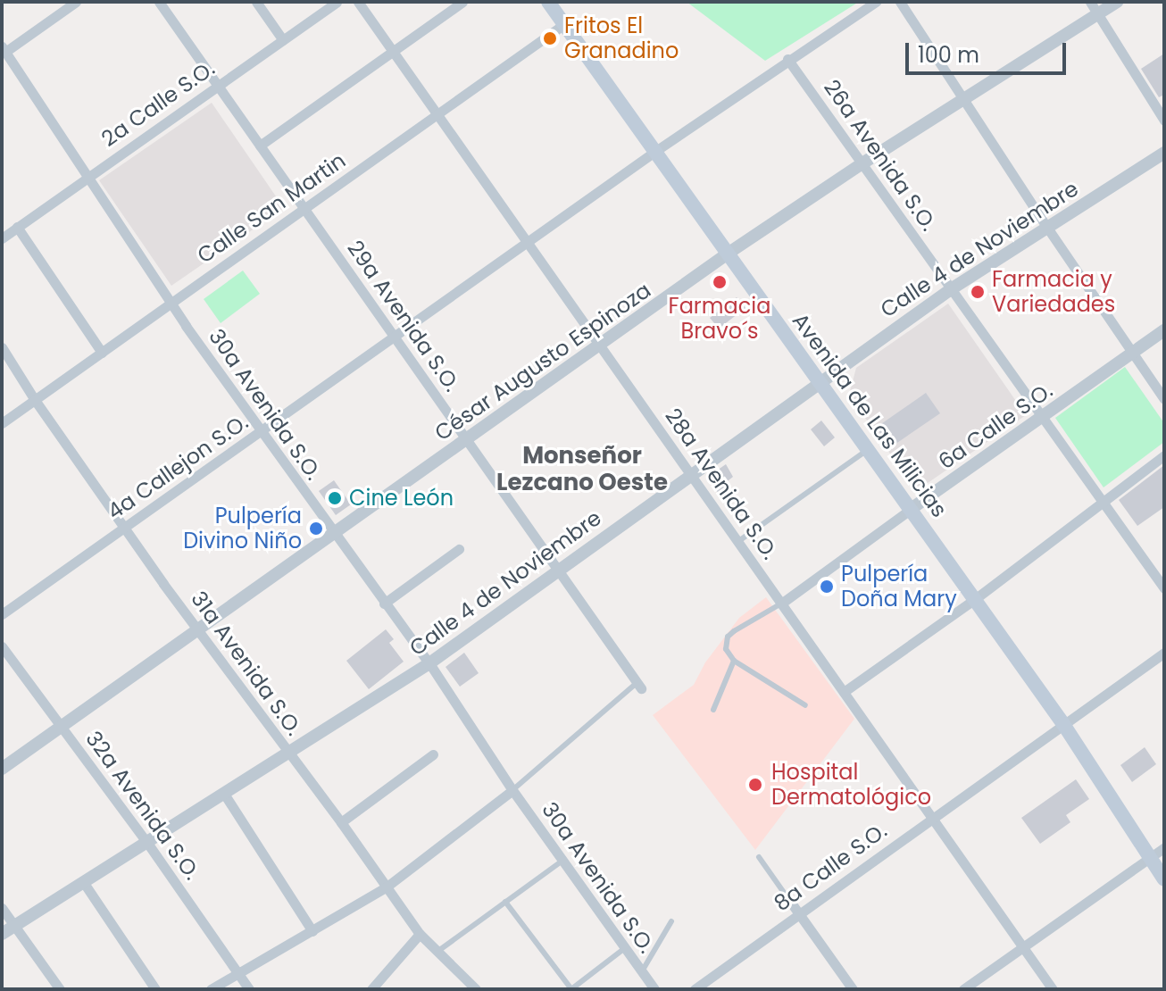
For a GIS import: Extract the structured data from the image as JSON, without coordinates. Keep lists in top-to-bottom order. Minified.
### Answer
{"streets":{"main road":["Avenida de Las Milicias"],"street":["2a Calle S.O.","26a Avenida S.O.","Calle San Martin","Calle 4 de Noviembre","29a Avenida S.O.","César Augusto Espinoza","30a Avenida S.O.","6a Calle S.O.","4a Callejon S.O.","28a Avenida S.O.","31a Avenida S.O.","32a Avenida S.O.","8a Calle S.O."]},"crossings":[["2a Calle S.O.","29a Avenida S.O."],["2a Calle S.O.","30a Avenida S.O."],["26a Avenida S.O.","Calle 4 de Noviembre"],["26a Avenida S.O.","César Augusto Espinoza"],["26a Avenida S.O.","6a Calle S.O."],["26a Avenida S.O.","4a Callejon S.O."],["Calle San Martin","29a Avenida S.O."],["Calle San Martin","30a Avenida S.O."],["Calle San Martin","Avenida de Las Milicias"],["Calle San Martin","28a Avenida S.O."],["Calle San Martin","31a Avenida S.O."],["Calle 4 de Noviembre","29a Avenida S.O."],["Calle 4 de Noviembre","30a Avenida S.O."],["Calle 4 de Noviembre","Avenida de Las Milicias"],["Calle 4 de Noviembre","28a Avenida S.O."],["Calle 4 de Noviembre","31a Avenida S.O."],["Calle 4 de Noviembre","32a Avenida S.O."],["29a Avenida S.O.","César Augusto Espinoza"],["29a Avenida S.O.","4a Callejon S.O."],["César Augusto Espinoza","30a Avenida S.O."],["César Augusto Espinoza","Avenida de Las Milicias"],["César Augusto Espinoza","28a Avenida S.O."],["César Augusto Espinoza","31a Avenida S.O."],["César Augusto Espinoza","32a Avenida S.O."],["30a Avenida S.O.","4a Callejon S.O."],["Avenida de Las Milicias","6a Calle S.O."],["Avenida de Las Milicias","4a Callejon S.O."],["Avenida de Las Milicias","8a Calle S.O."],["6a Calle S.O.","28a Avenida S.O."],["4a Callejon S.O.","28a Avenida S.O."],["4a Callejon S.O.","31a Avenida S.O."],["28a Avenida S.O.","8a Calle S.O."]],"districts":["Monseñor Lezcano Oeste"],"places":["Fritos El Granadino","Farmacia Bravo´s","Farmacia y Variedades","Cine León","Pulpería Divino Niño","Pulpería Doña Mary","Hospital Dermatológico"],"scale_bar":"100 m"}
